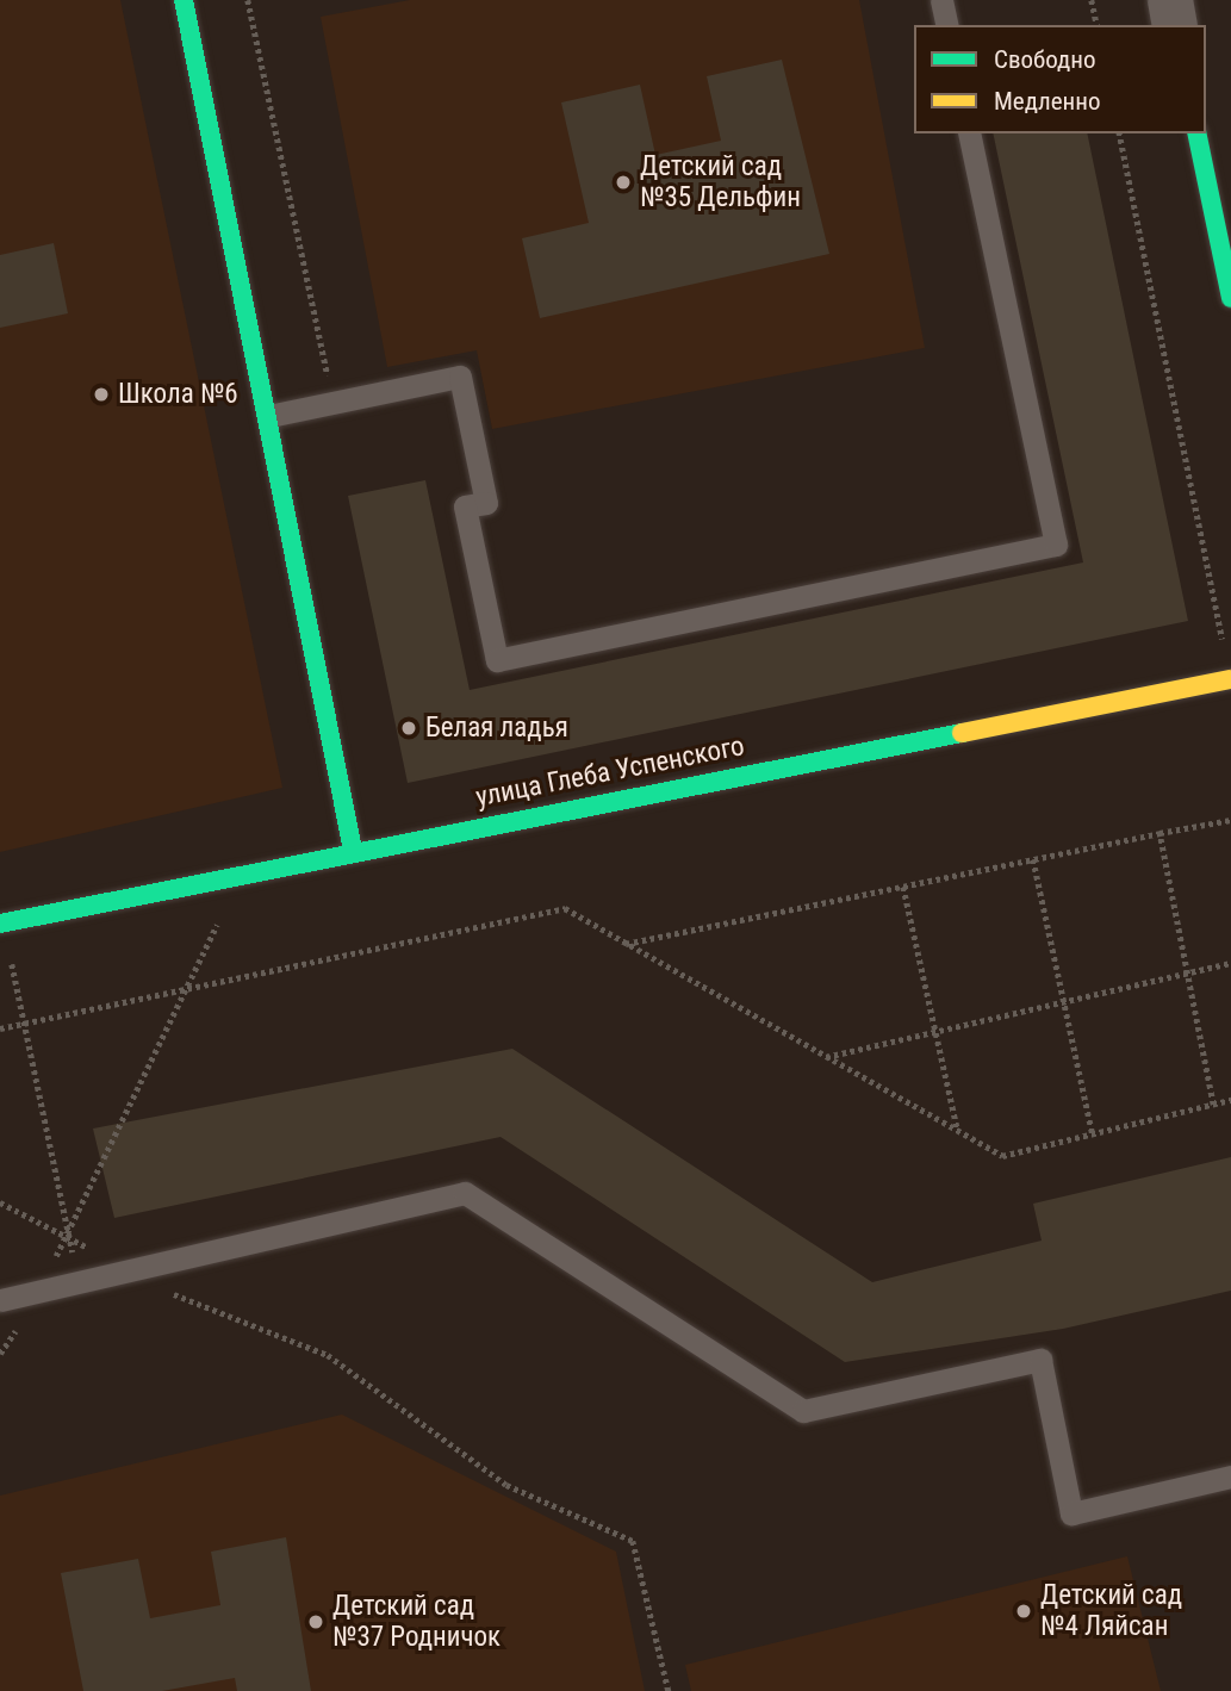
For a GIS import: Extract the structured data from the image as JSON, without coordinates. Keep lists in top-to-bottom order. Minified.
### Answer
{"streets":{"street":["улица Глеба Успенского"]},"places":["Детский сад №35 Дельфин","Школа №6","Белая ладья","Детский сад №4 Ляйсан","Детский сад №37 Родничок"],"legend":["Свободно","Медленно"]}
